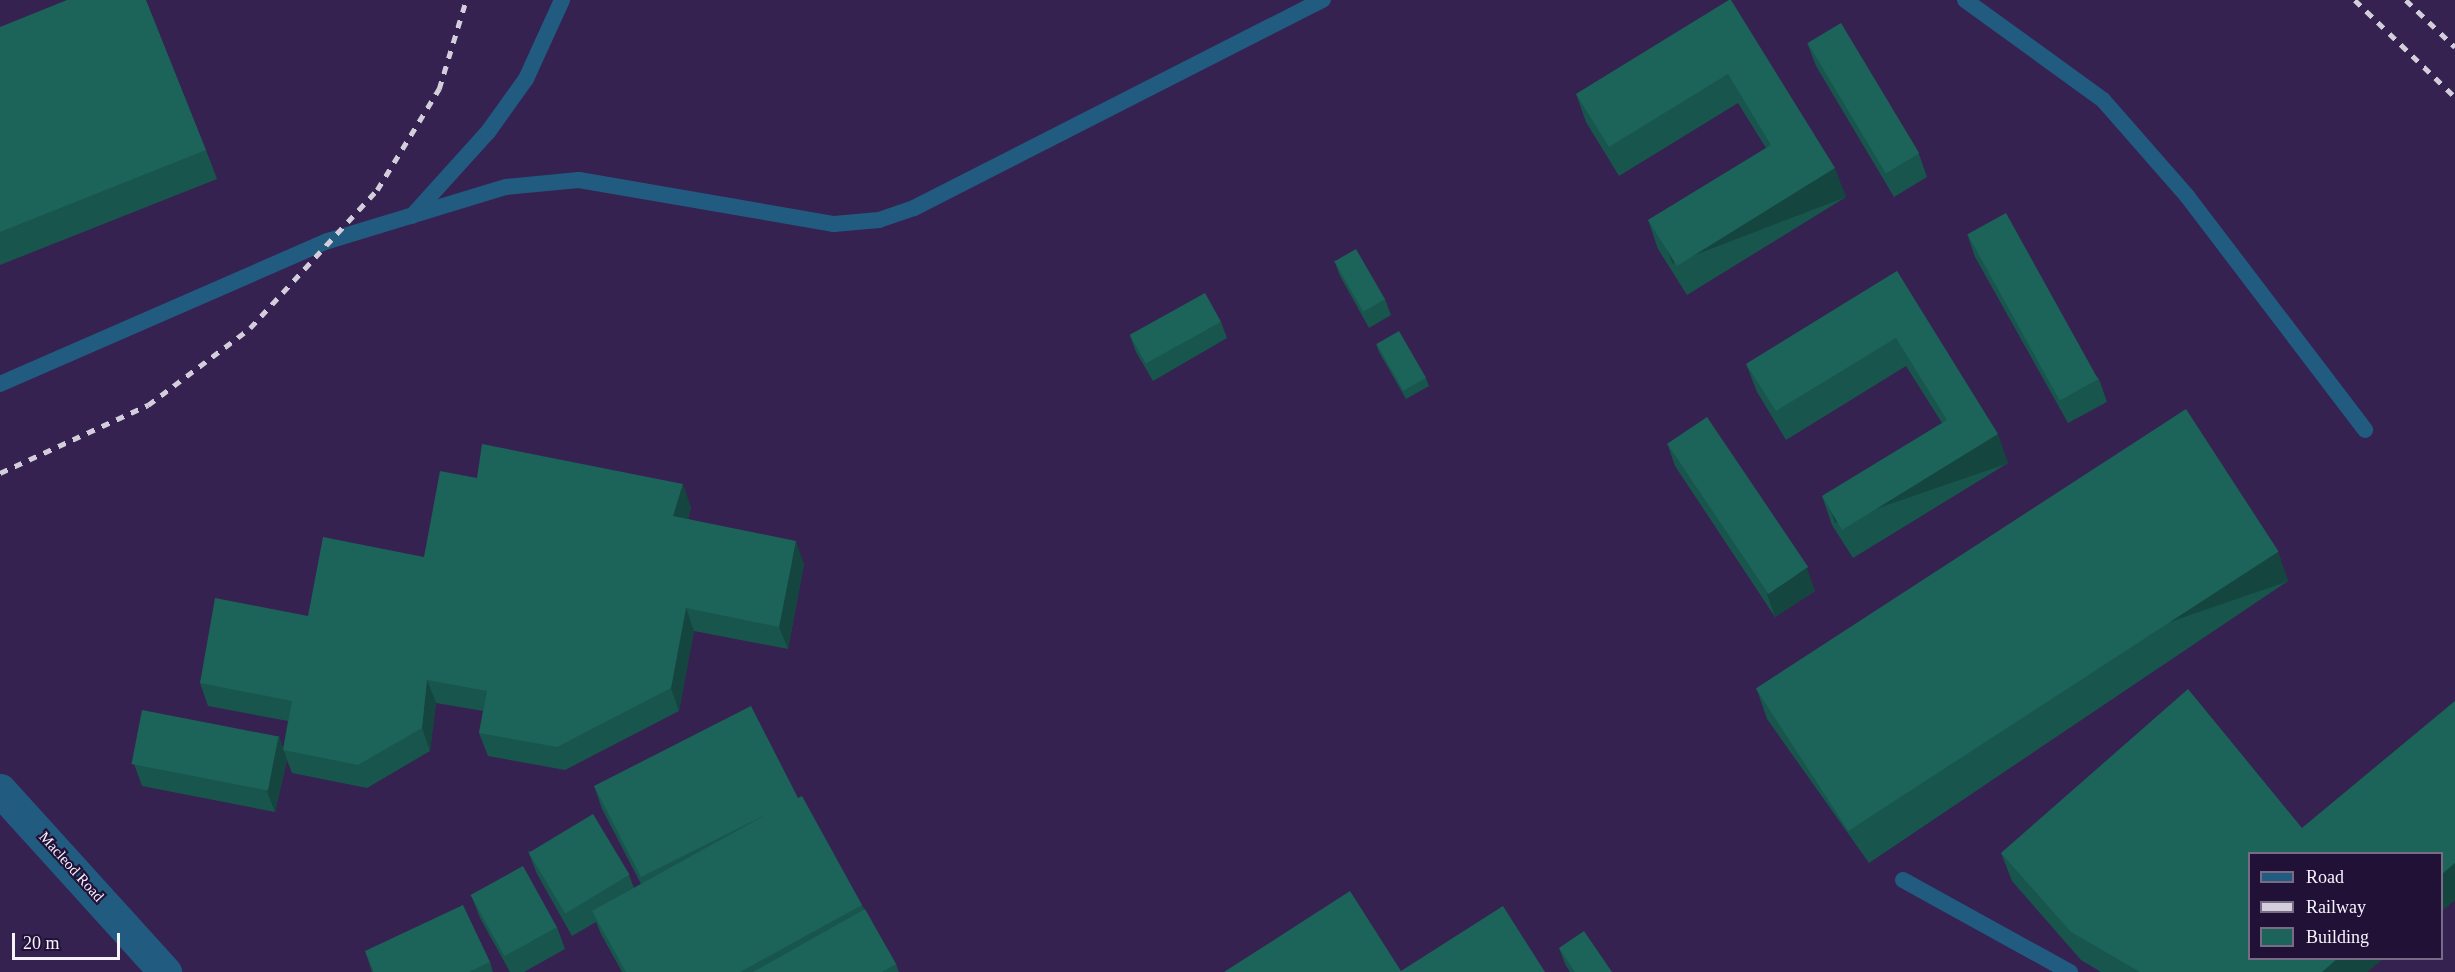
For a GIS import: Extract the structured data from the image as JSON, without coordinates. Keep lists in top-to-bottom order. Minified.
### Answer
{"streets":{"street":["Macleod Road"]},"legend":["Road","Railway","Building"],"scale_bar":"20 m"}
